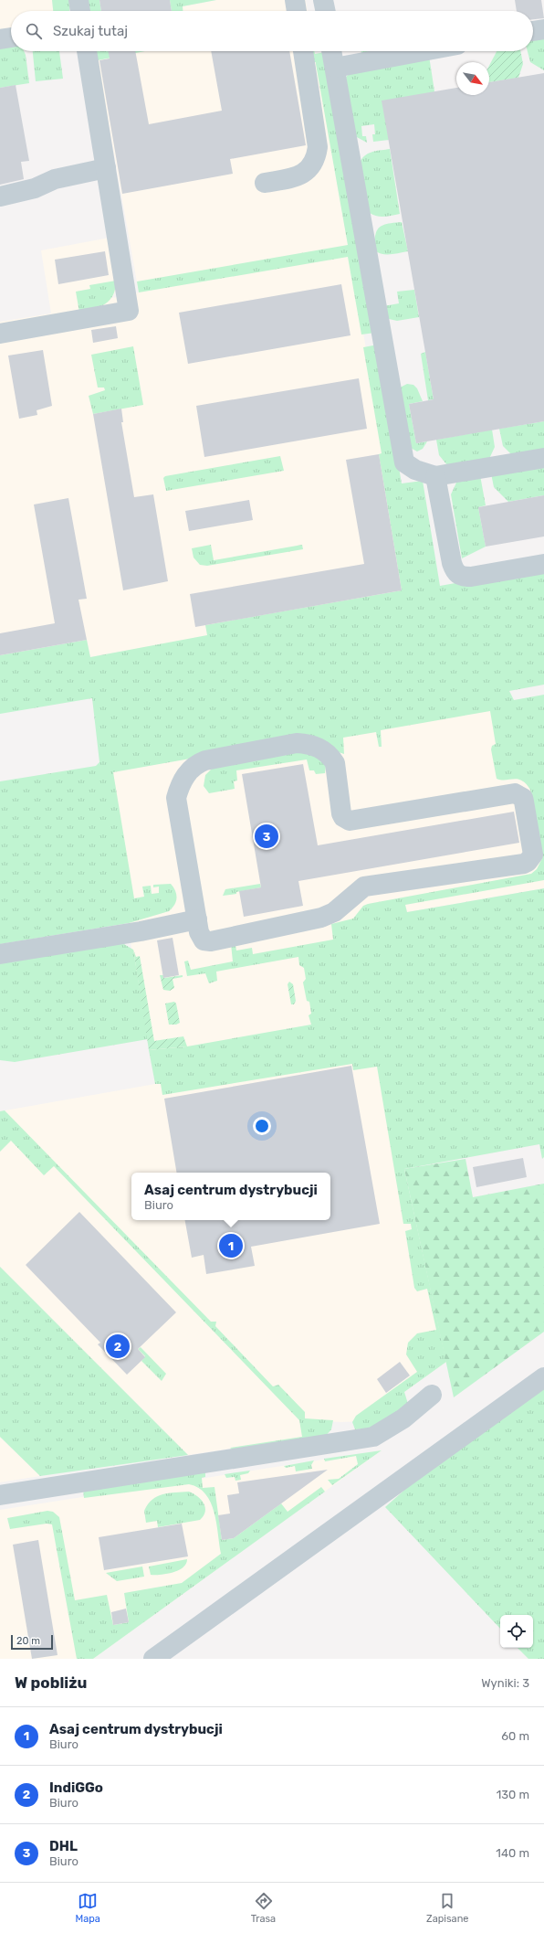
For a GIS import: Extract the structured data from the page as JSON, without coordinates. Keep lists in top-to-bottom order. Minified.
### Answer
{"scale_bar":"20 m","north":"bottom right","page":{"search":"Szukaj tutaj","pins":["3","1","2"],"popup":["Asaj centrum dystrybucji","Biuro"],"scale":"20 m","heading":["W pobliżu","Wyniki: 3"],"list":[{"mark":"1","name":"Asaj centrum dystrybucji","note":"Biuro","value":"60 m"},{"mark":"2","name":"IndiGGo","note":"Biuro","value":"130 m"},{"mark":"3","name":"DHL","note":"Biuro","value":"140 m"}],"nav":["Mapa","Trasa","Zapisane"]}}
